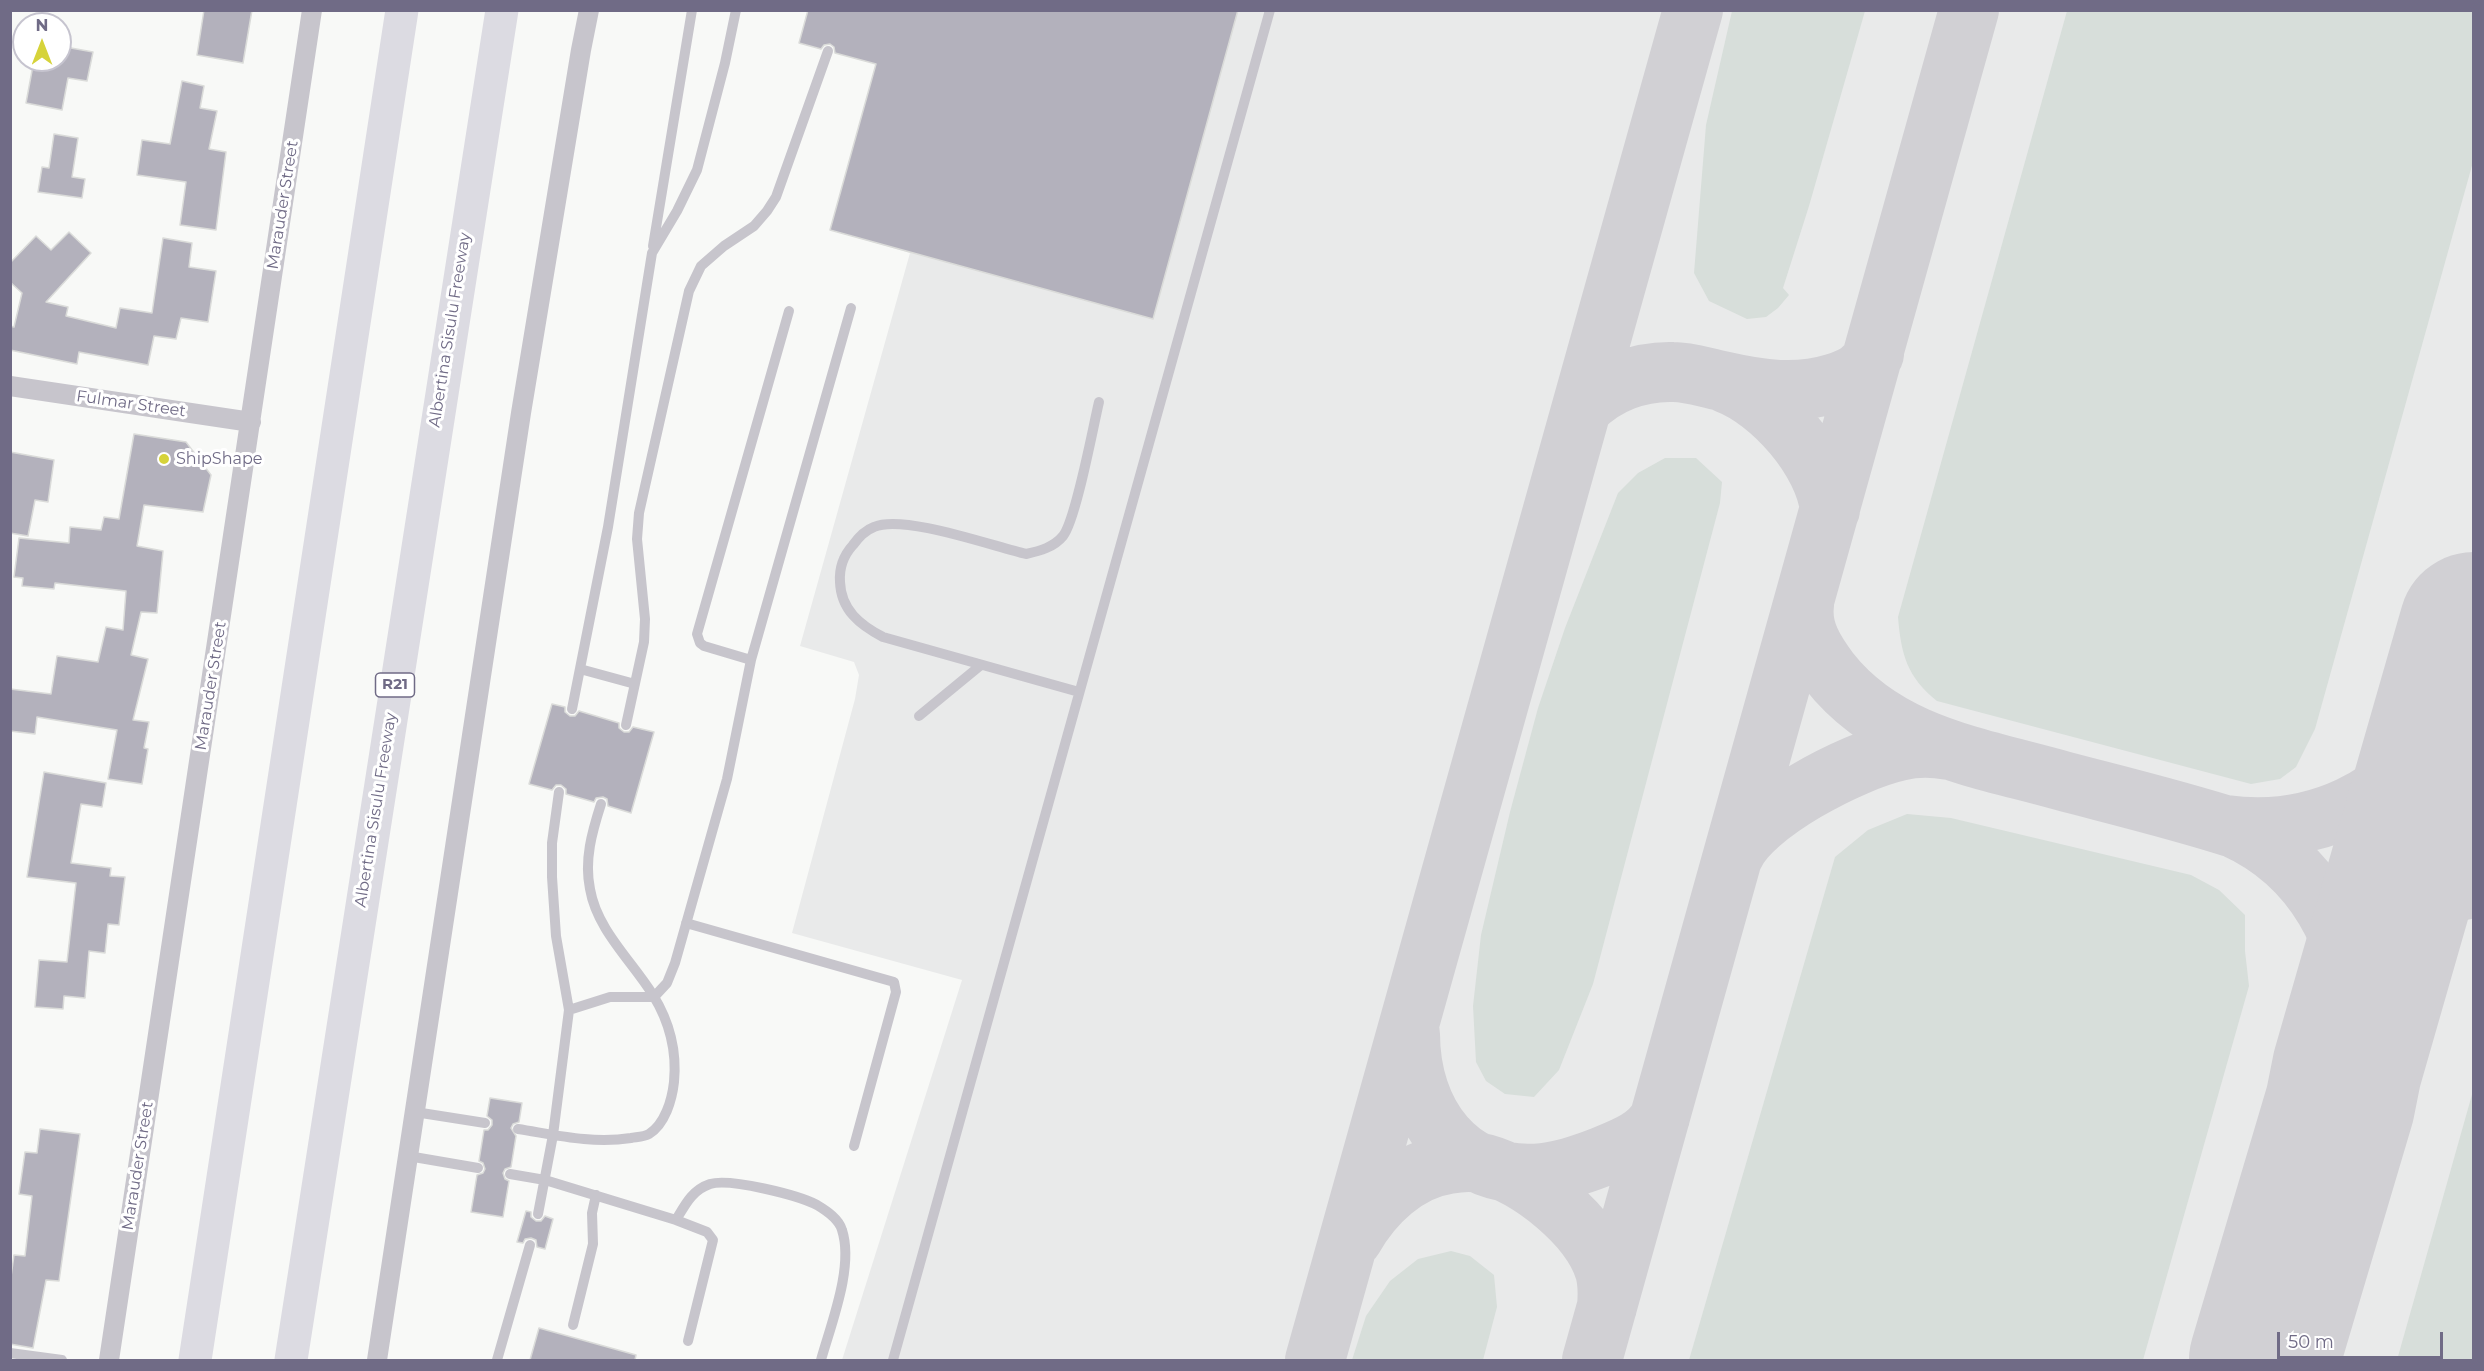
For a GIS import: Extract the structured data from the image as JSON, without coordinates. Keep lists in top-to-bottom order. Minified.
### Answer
{"streets":{"highway":["Albertina Sisulu Freeway","R21"],"street":["Marauder Street","Fulmar Street"]},"crossings":[["Marauder Street","Fulmar Street"]],"places":["ShipShape"],"scale_bar":"50 m","north":"top"}
